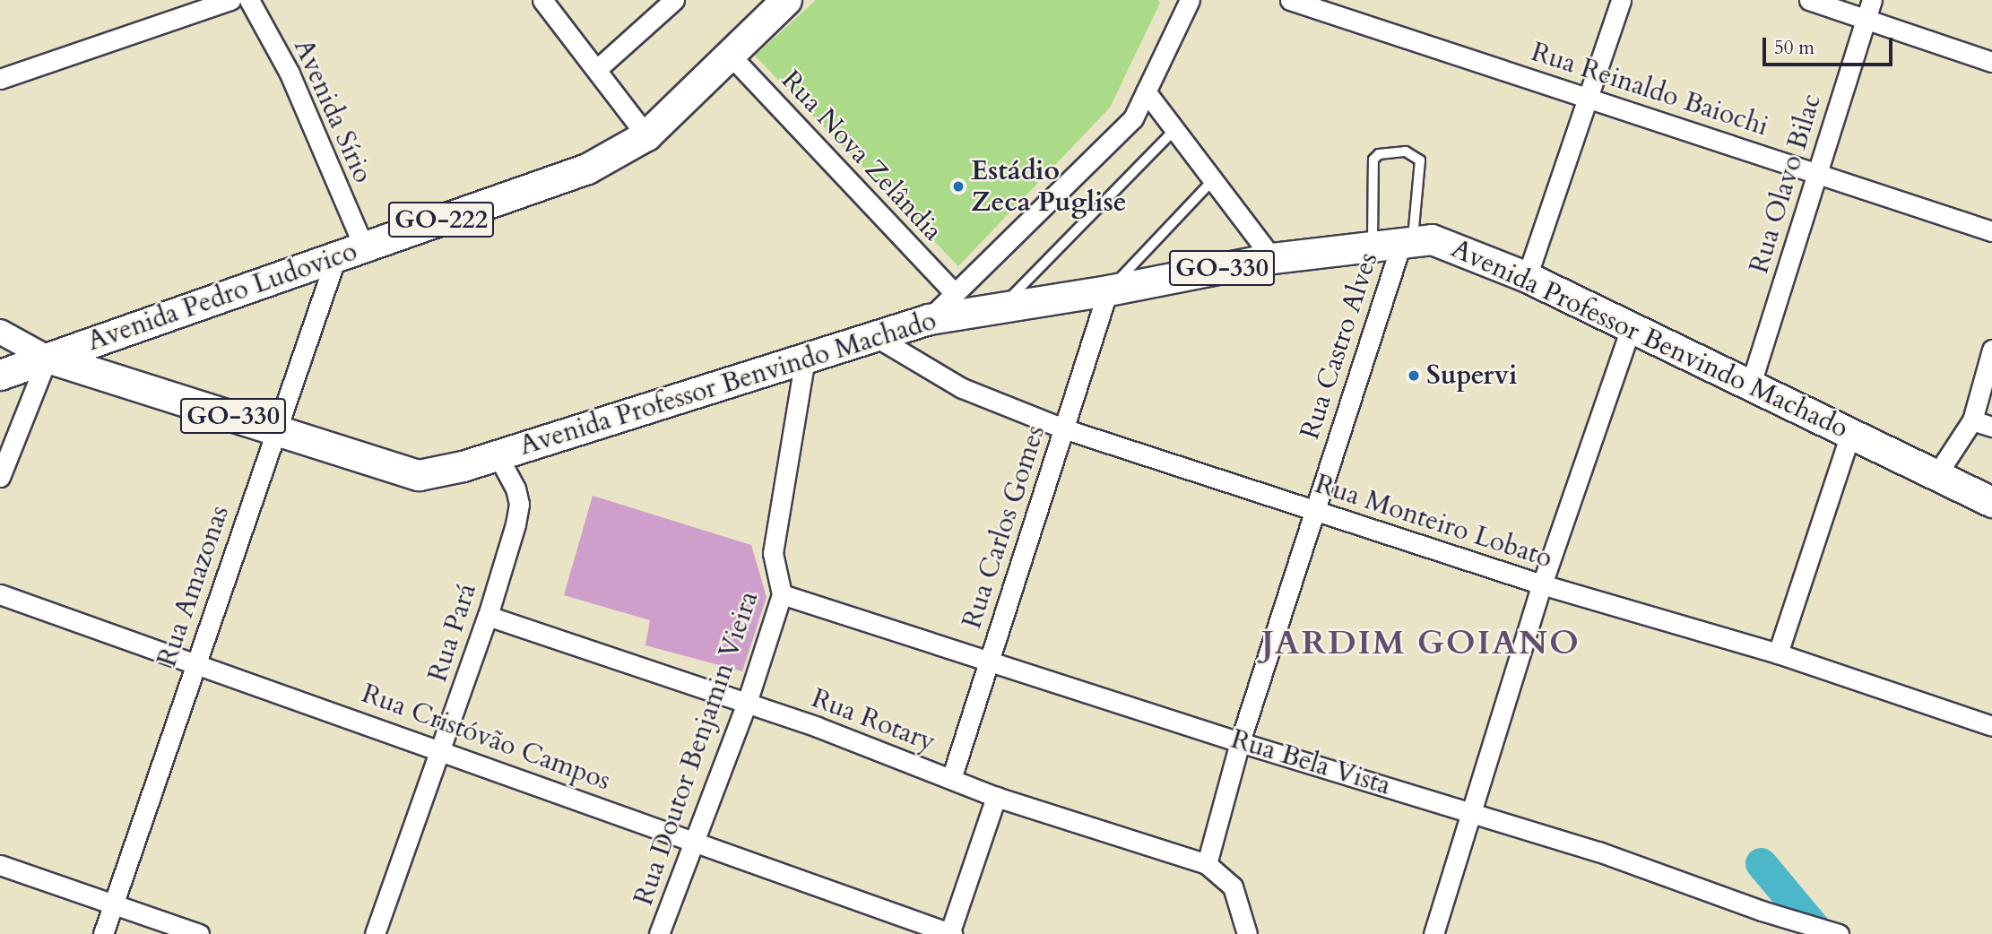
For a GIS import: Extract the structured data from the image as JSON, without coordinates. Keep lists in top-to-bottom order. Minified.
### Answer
{"streets":{"main road":["GO-222","GO-330","Avenida Pedro Ludovico","Avenida Professor Benvindo Machado"],"street":["Rua Reinaldo Baiochi","Avenida Sírio","Rua Nova Zelândia","Rua Olavo Bilac","Rua Castro Alves","Rua Monteiro Lobato","Rua Carlos Gomes","Rua Amazonas","Rua Pará","Rua Rotary","Rua Cristóvão Campos","Rua Doutor Benjamin Vieira","Rua Bela Vista"]},"crossings":[["Rua Reinaldo Baiochi","Rua Olavo Bilac"],["Avenida Sírio","Avenida Pedro Ludovico"],["Rua Nova Zelândia","Avenida Pedro Ludovico"],["Rua Olavo Bilac","Avenida Professor Benvindo Machado"],["GO-330","Avenida Pedro Ludovico"],["GO-330","Avenida Professor Benvindo Machado"],["GO-330","Rua Amazonas"],["Avenida Pedro Ludovico","Rua Amazonas"],["Avenida Professor Benvindo Machado","Rua Castro Alves"],["Avenida Professor Benvindo Machado","Rua Monteiro Lobato"],["Avenida Professor Benvindo Machado","Rua Carlos Gomes"],["Avenida Professor Benvindo Machado","Rua Amazonas"],["Avenida Professor Benvindo Machado","Rua Pará"],["Avenida Professor Benvindo Machado","Rua Doutor Benjamin Vieira"],["Rua Castro Alves","Rua Monteiro Lobato"],["Rua Castro Alves","Rua Rotary"],["Rua Castro Alves","Rua Bela Vista"],["Rua Monteiro Lobato","Rua Carlos Gomes"],["Rua Carlos Gomes","Rua Rotary"],["Rua Carlos Gomes","Rua Bela Vista"],["Rua Amazonas","Rua Cristóvão Campos"],["Rua Pará","Rua Rotary"],["Rua Pará","Rua Cristóvão Campos"],["Rua Rotary","Rua Doutor Benjamin Vieira"],["Rua Cristóvão Campos","Rua Doutor Benjamin Vieira"],["Rua Doutor Benjamin Vieira","Rua Bela Vista"]],"districts":["JARDIM GOIANO"],"places":["Estádio Zeca Puglise","Supervi"],"scale_bar":"50 m"}
